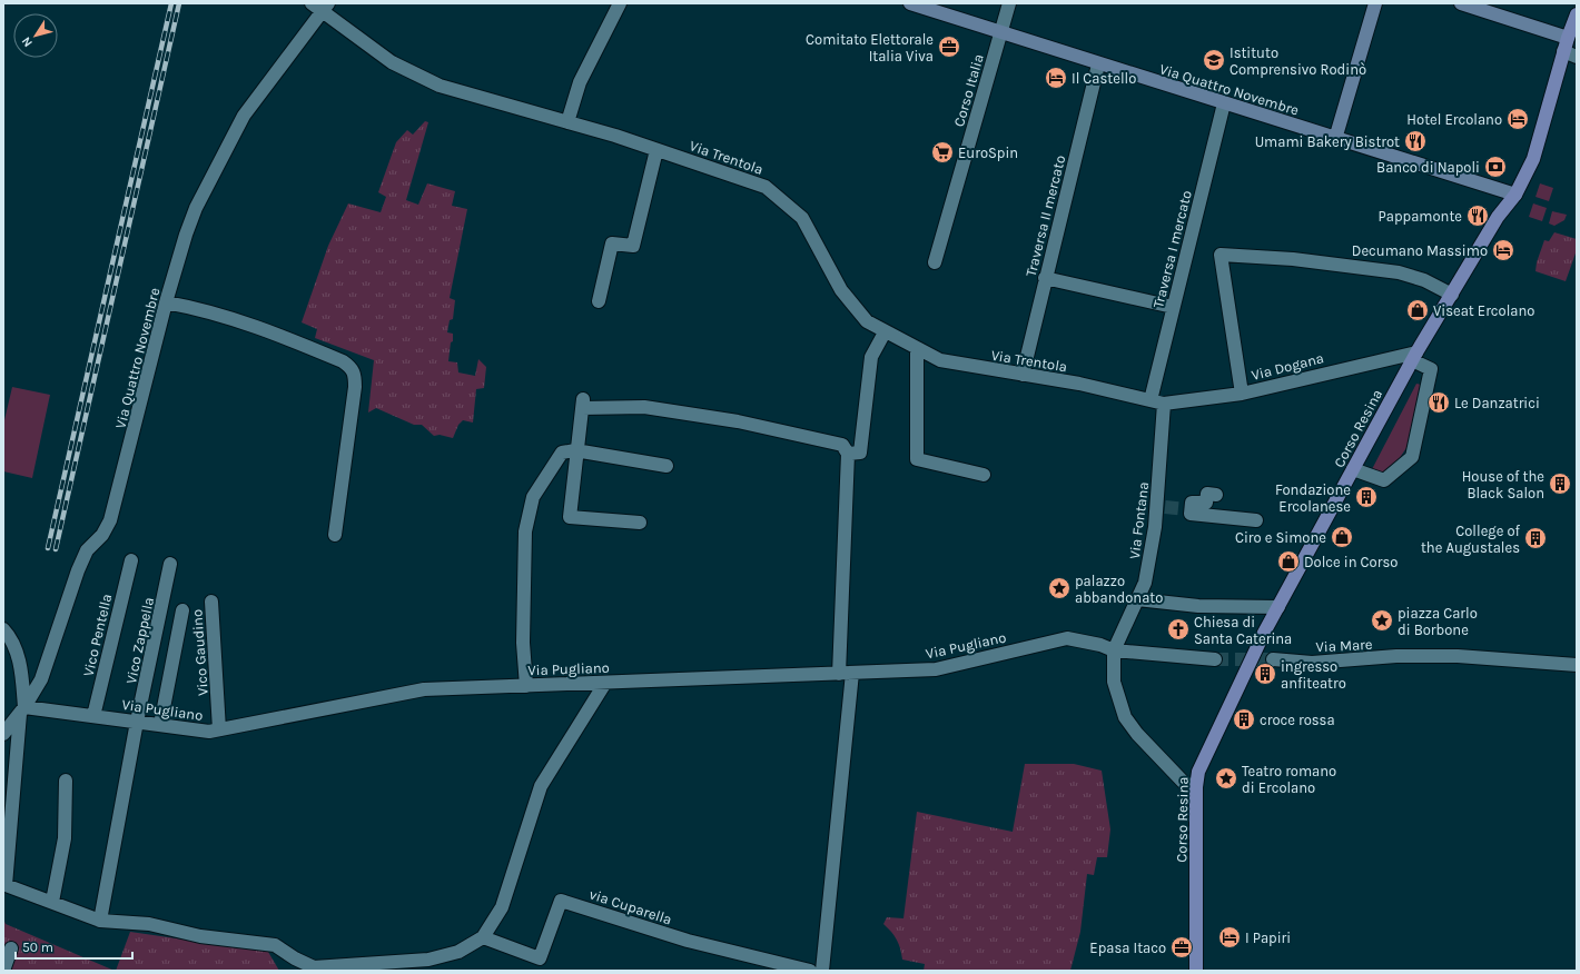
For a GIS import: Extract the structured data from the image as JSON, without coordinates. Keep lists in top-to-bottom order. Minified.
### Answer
{"streets":{"main road":["Corso Resina"],"street":["Via Quattro Novembre","Corso Italia","Via Trentola","Traversa II mercato","Traversa I mercato","Via Dogana","Via Fontana","Vico Pentella","Vico Zappella","Via Pugliano","Via Mare","Vico Gaudino","via Cuparella"]},"crossings":[["Via Quattro Novembre","Corso Italia"],["Via Quattro Novembre","Via Trentola"],["Via Quattro Novembre","Traversa II mercato"],["Via Quattro Novembre","Traversa I mercato"],["Via Quattro Novembre","Corso Resina"],["Via Quattro Novembre","Via Pugliano"],["Via Trentola","Traversa II mercato"],["Via Trentola","Traversa I mercato"],["Via Trentola","Via Dogana"],["Via Trentola","Via Fontana"],["Via Dogana","Corso Resina"],["Via Dogana","Via Fontana"],["Corso Resina","Via Fontana"],["Via Fontana","Via Pugliano"],["Vico Pentella","Via Pugliano"],["Vico Zappella","Via Pugliano"],["Via Pugliano","Vico Gaudino"]],"places":{"office":["Comitato Elettorale Italia Viva","Epasa Itaco"],"school or university":["Istituto Comprensivo Rodinò"],"hotel":["Il Castello","Hotel Ercolano","Decumano Massimo","I Papiri"],"restaurant":["Umami Bakery Bistrot","Pappamonte","Le Danzatrici"],"supermarket":["EuroSpin"],"bank":["Banco di Napoli"],"shop":["Viseat Ercolano","Ciro e Simone","Dolce in Corso"],"building":["House of the Black Salon","Fondazione Ercolanese","College of the Augustales","ingresso anfiteatro","croce rossa"],"place":["palazzo abbandonato","piazza Carlo di Borbone","Teatro romano di Ercolano"],"church":["Chiesa di Santa Caterina"]},"scale_bar":"50 m","north":"bottom left"}
